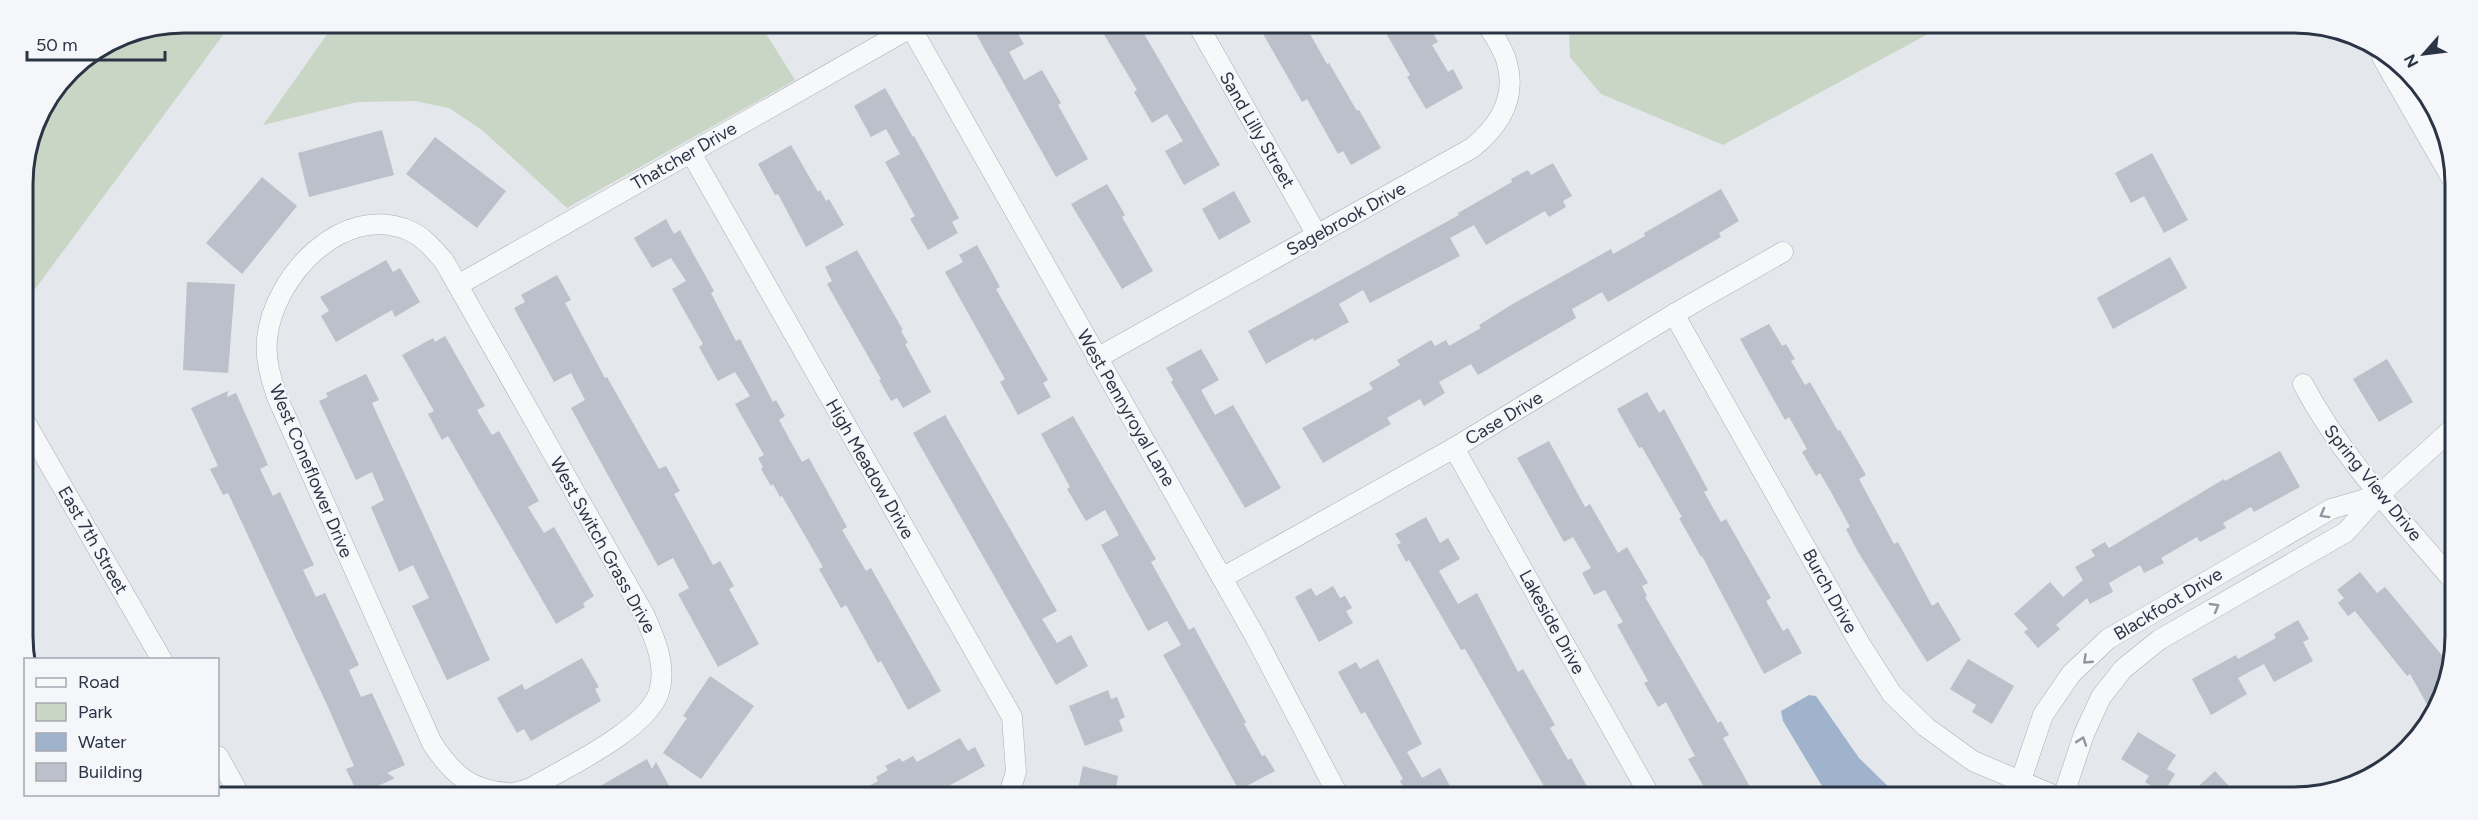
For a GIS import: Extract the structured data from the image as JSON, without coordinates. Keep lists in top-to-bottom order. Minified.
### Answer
{"streets":{"street":["Sand Lilly Street","Thatcher Drive","Sagebrook Drive","West Pennyroyal Lane","Case Drive","High Meadow Drive","West Coneflower Drive","Spring View Drive","East 7th Street","West Switch Grass Drive","Burch Drive","Blackfoot Drive","Lakeside Drive"]},"crossings":[["Sand Lilly Street","Sagebrook Drive"],["Thatcher Drive","High Meadow Drive"],["Thatcher Drive","West Coneflower Drive"],["Sagebrook Drive","West Pennyroyal Lane"],["West Pennyroyal Lane","Case Drive"],["Case Drive","Burch Drive"],["Case Drive","Lakeside Drive"],["West Coneflower Drive","West Switch Grass Drive"],["Spring View Drive","Blackfoot Drive"],["Burch Drive","Blackfoot Drive"]],"legend":["Road","Park","Water","Building"],"scale_bar":"50 m","north":"bottom left"}
